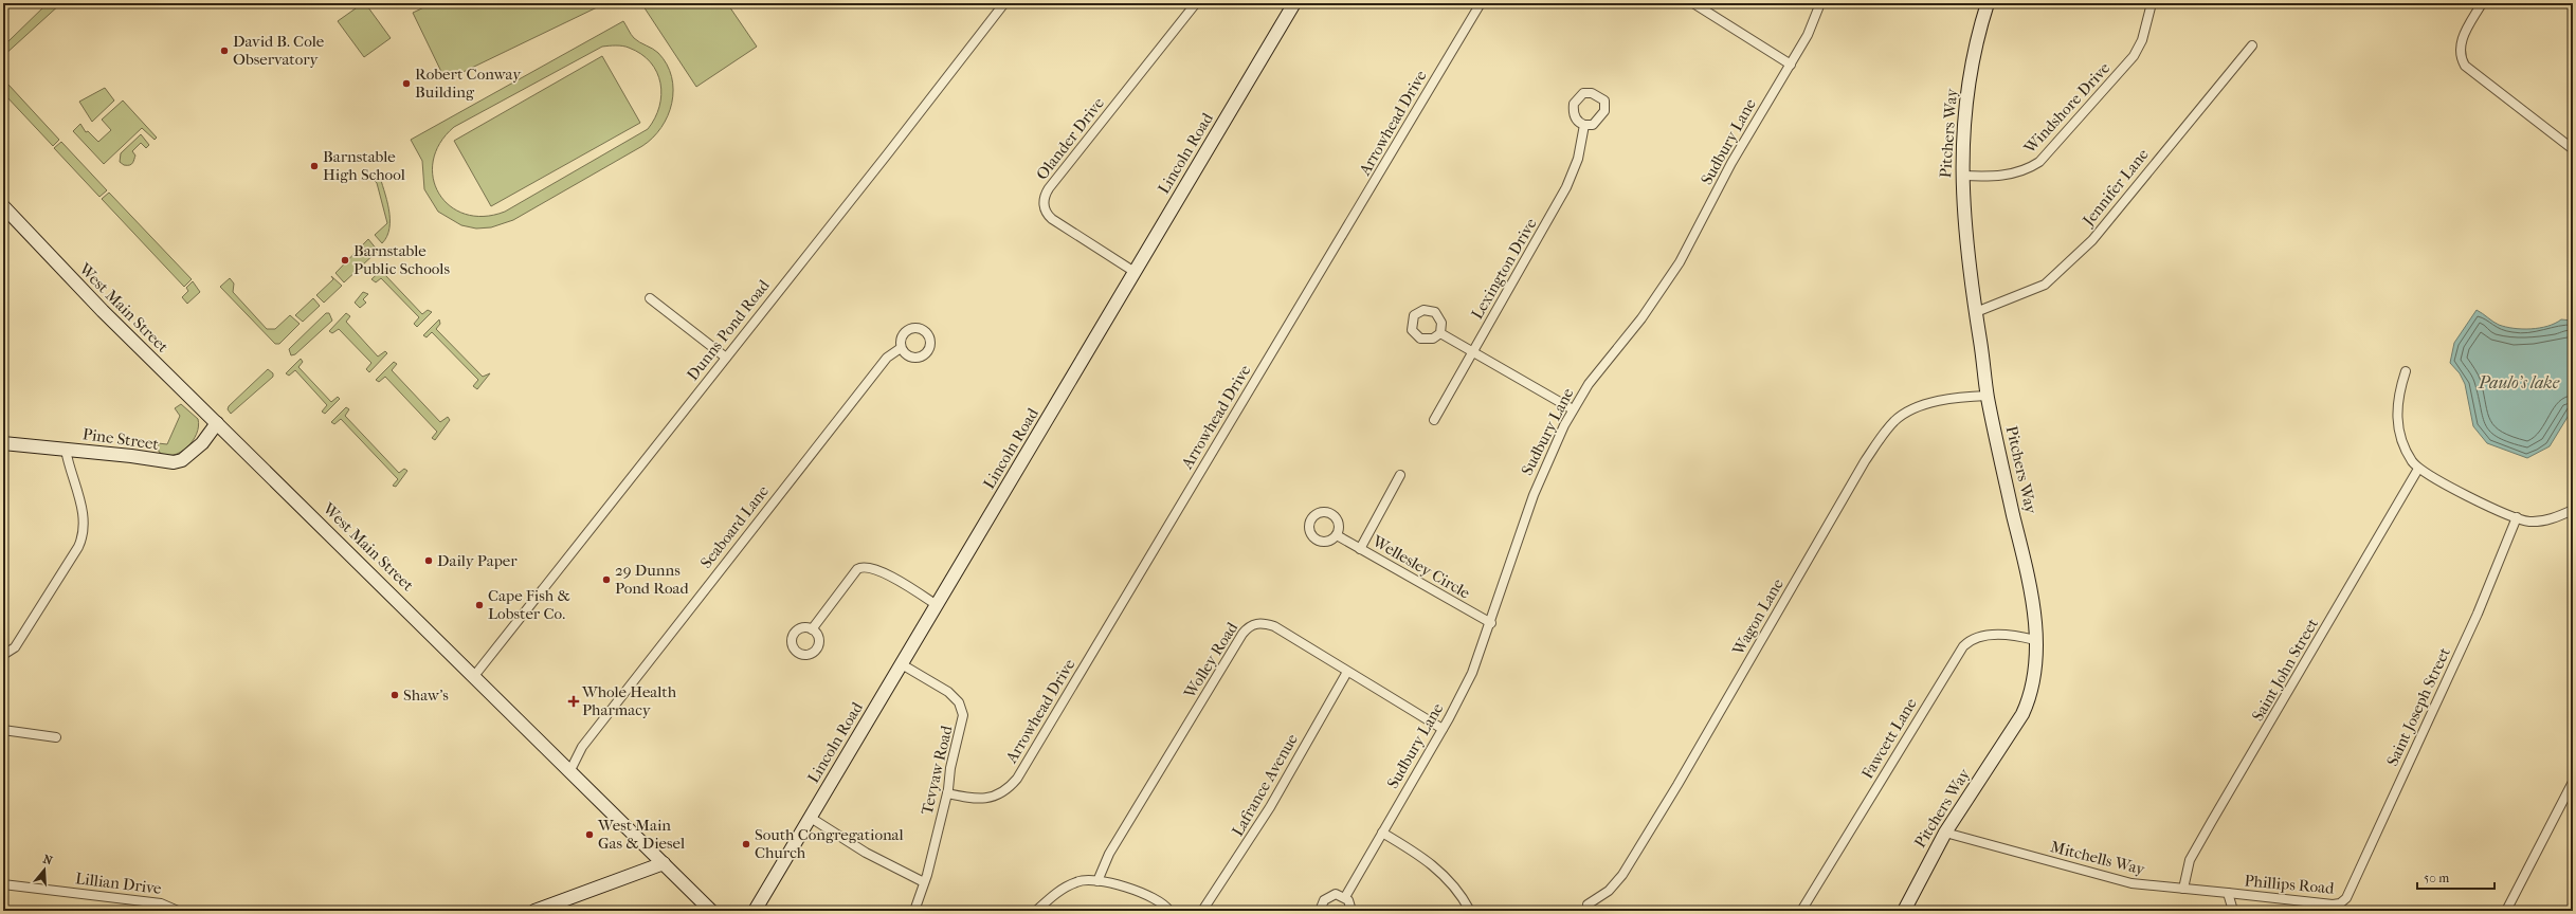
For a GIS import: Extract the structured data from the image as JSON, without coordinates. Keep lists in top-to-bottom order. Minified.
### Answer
{"streets":{"main road":["Pitchers Way","Lincoln Road","West Main Street","Pine Street"],"street":["Windshore Drive","Arrowhead Drive","Olander Drive","Sudbury Lane","Jennifer Lane","Lexington Drive","Dunns Pond Road","Seaboard Lane","Wellesley Circle","Wagon Lane","Wolley Road","Saint John Street","Saint Joseph Street","Fawcett Lane","Tevyaw Road","Lafrance Avenue","Mitchells Way","Lillian Drive","Phillips Road"]},"crossings":[["Windshore Drive","Pitchers Way"],["Arrowhead Drive","Tevyaw Road"],["Pitchers Way","Jennifer Lane"],["Pitchers Way","Wagon Lane"],["Pitchers Way","Fawcett Lane"],["Pitchers Way","Mitchells Way"],["Olander Drive","Lincoln Road"],["Sudbury Lane","Wellesley Circle"],["Sudbury Lane","Wolley Road"],["Lincoln Road","Tevyaw Road"],["West Main Street","Dunns Pond Road"],["West Main Street","Pine Street"],["West Main Street","Seaboard Lane"],["Wolley Road","Lafrance Avenue"],["Saint John Street","Mitchells Way"],["Saint Joseph Street","Phillips Road"],["Mitchells Way","Phillips Road"]],"water":["Paulo's lake"],"places":{"other":["David B. Cole Observatory","Robert Conway Building","Barnstable High School","Barnstable Public Schools","Daily Paper","29 Dunns Pond Road","Cape Fish & Lobster Co.","Shaw's","West Main Gas & Diesel","South Congregational Church"],"health":["Whole Health Pharmacy"]},"scale_bar":"50 m","north":"top"}
